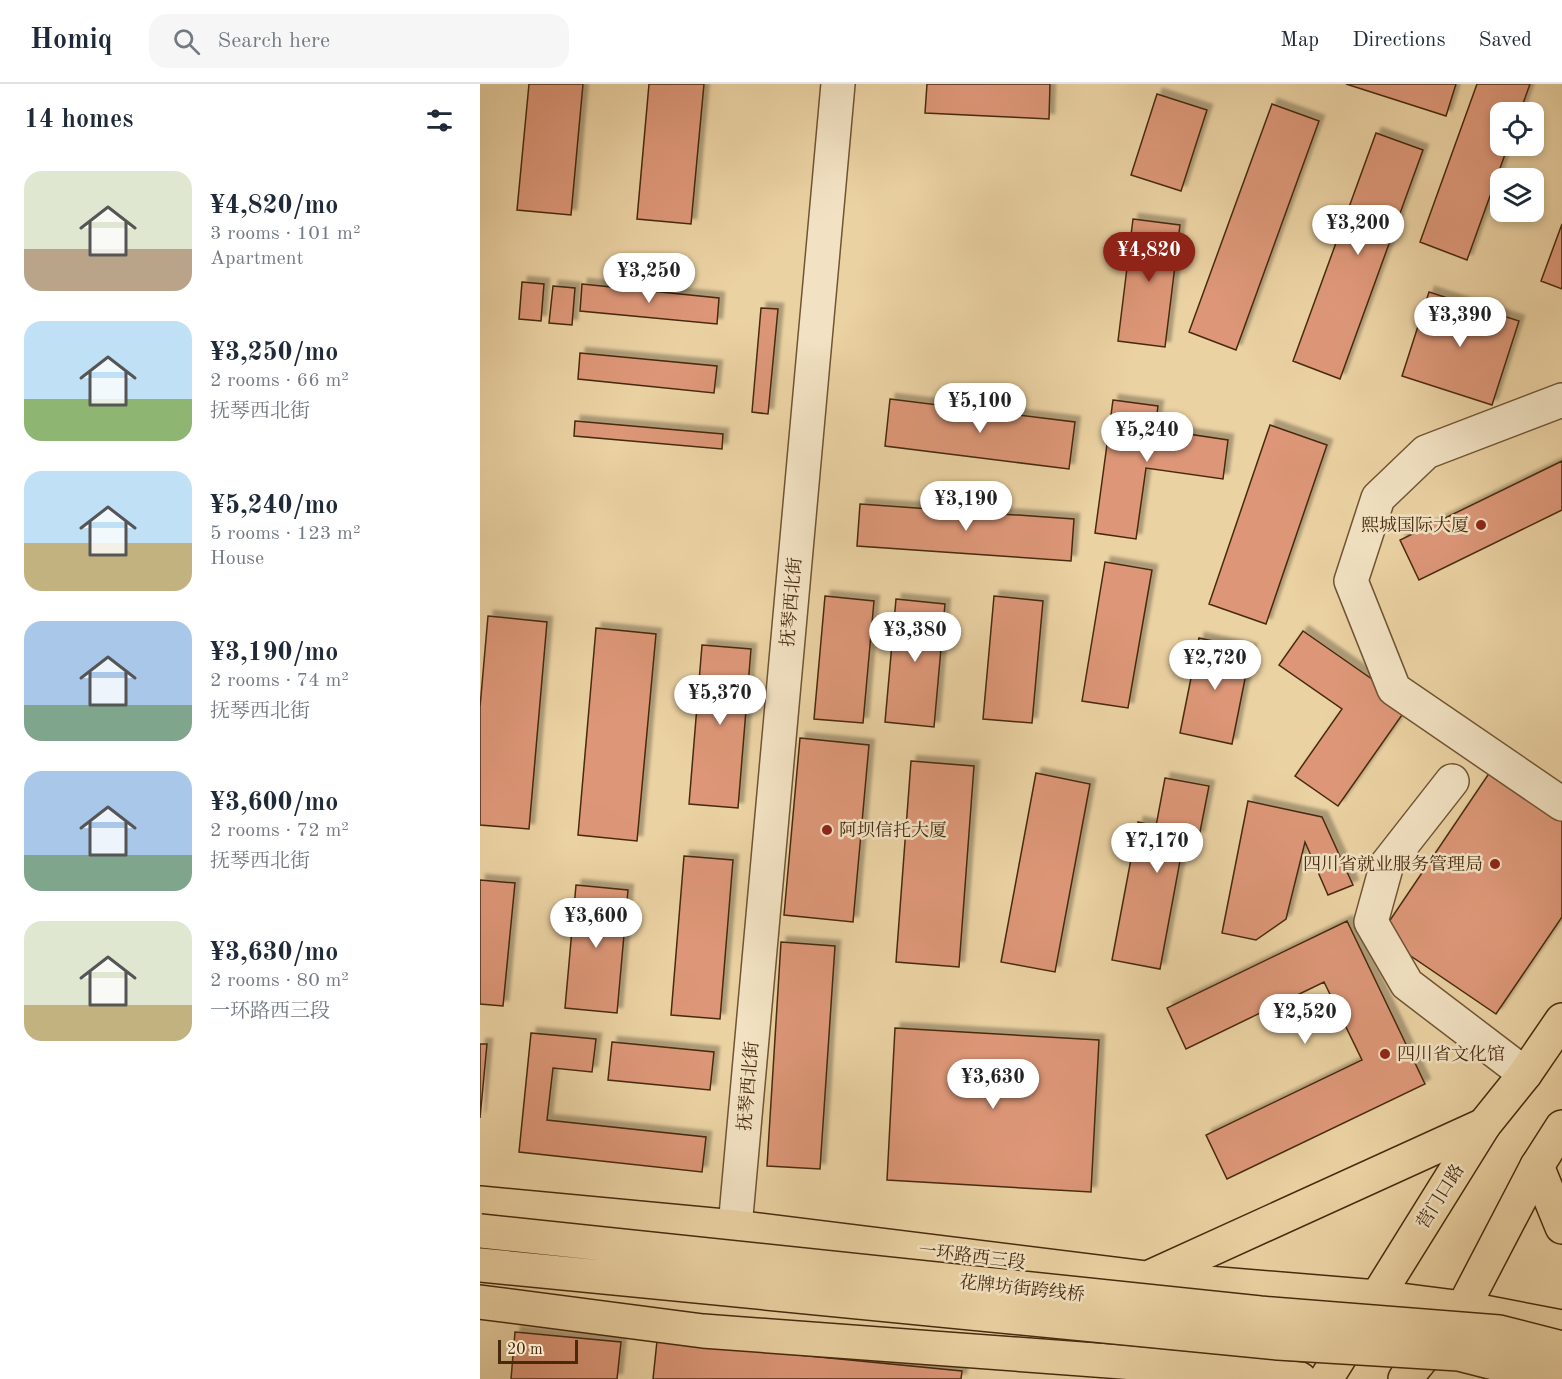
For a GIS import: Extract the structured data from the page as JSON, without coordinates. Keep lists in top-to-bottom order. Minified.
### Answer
{"streets":{"main road":["营门口路","一环路西三段","花牌坊街跨线桥"],"street":["抚琴西北街"]},"crossings":[["抚琴西北街","一环路西三段"],["营门口路","一环路西三段"]],"places":["熙城国际大厦","阿坝信托大厦","四川省就业服务管理局","四川省文化馆"],"scale_bar":"20 m","page":{"header":"Homiq","search":"Search here","nav":["Map","Directions","Saved"],"heading":"14 homes","list":[{"name":"¥4,820/mo","note":"3 rooms · 101 m² · Apartment"},{"name":"¥3,250/mo","note":"2 rooms · 66 m² · 抚琴西北街"},{"name":"¥5,240/mo","note":"5 rooms · 123 m² · House"},{"name":"¥3,190/mo","note":"2 rooms · 74 m² · 抚琴西北街"},{"name":"¥3,600/mo","note":"2 rooms · 72 m² · 抚琴西北街"},{"name":"¥3,630/mo","note":"2 rooms · 80 m² · 一环路西三段"}],"price":["¥3,200","¥4,820","¥3,250","¥3,390","¥5,100","¥5,240","¥3,190","¥3,380","¥2,720","¥5,370","¥7,170","¥3,600","¥2,520","¥3,630"],"scale":"20 m"}}
